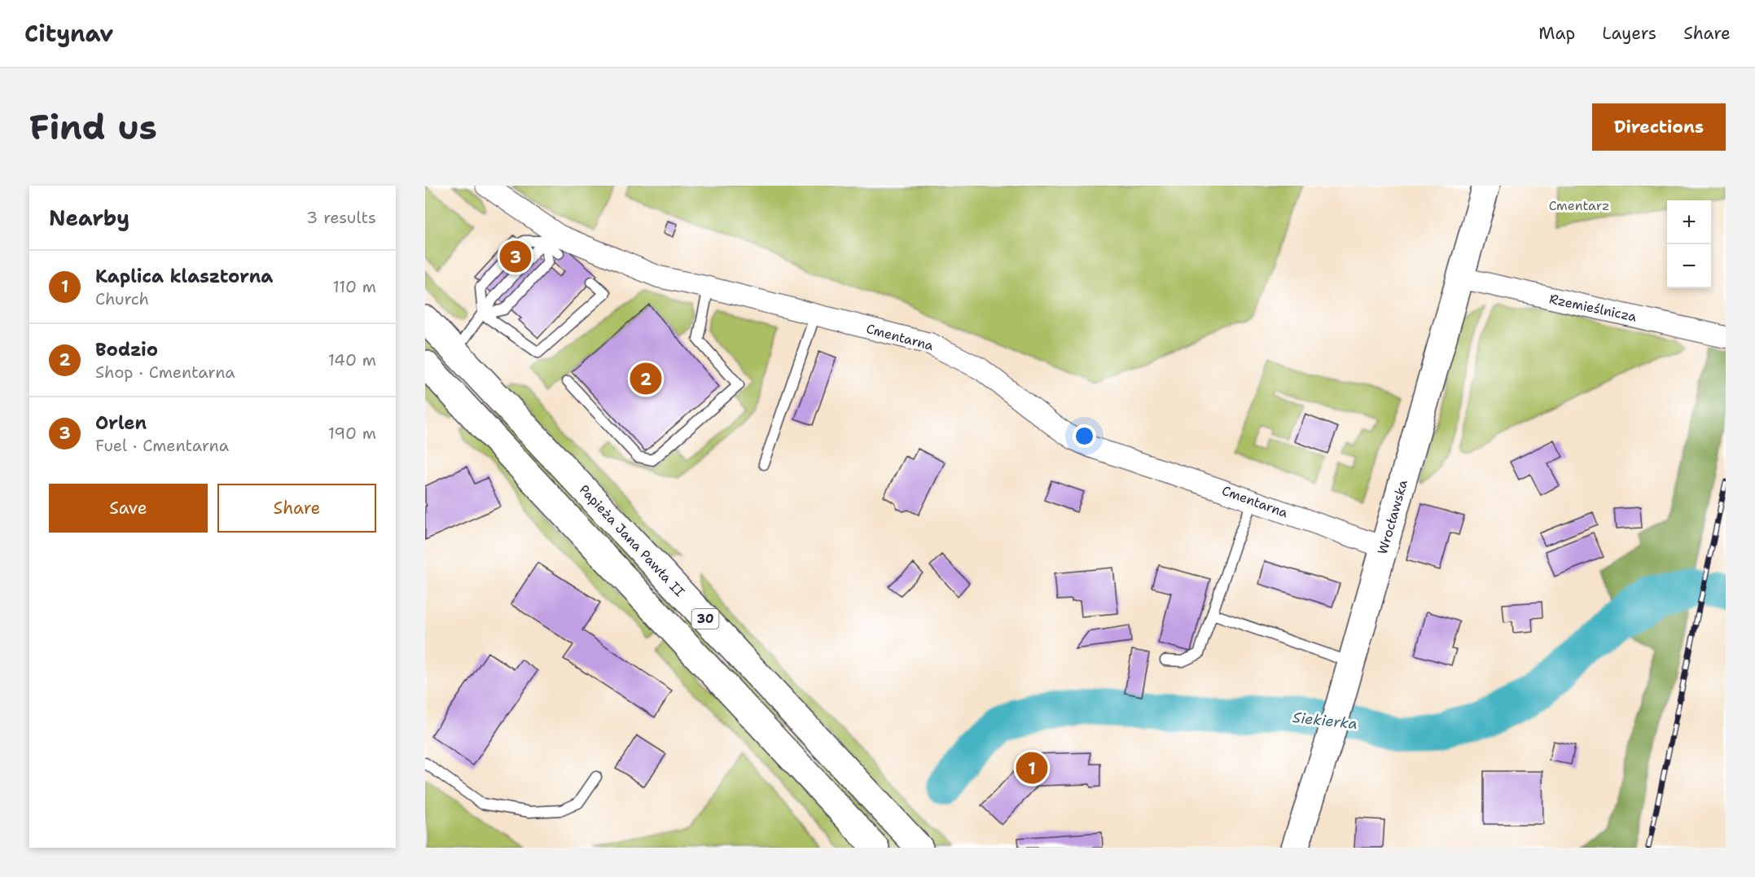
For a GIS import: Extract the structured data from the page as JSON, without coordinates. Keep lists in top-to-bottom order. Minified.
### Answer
{"streets":{"main road":["Wrocławska","Papieża Jana Pawła II","30"],"street":["Rzemieślnicza","Cmentarna"]},"crossings":[["Rzemieślnicza","Wrocławska"],["Cmentarna","Wrocławska"]],"water":["Siekierka"],"parks":["Cmentarz"],"page":{"header":"Citynav","nav":["Map","Layers","Share"],"buttons":["Directions",["Save","Share"]],"title":"Find us","heading":["Nearby","3 results"],"map_buttons":["+","−"],"pins":["3","2","1"],"list":[{"mark":"1","name":"Kaplica klasztorna","note":"Church","value":"110 m"},{"mark":"2","name":"Bodzio","note":"Shop · Cmentarna","value":"140 m"},{"mark":"3","name":"Orlen","note":"Fuel · Cmentarna","value":"190 m"}]}}
